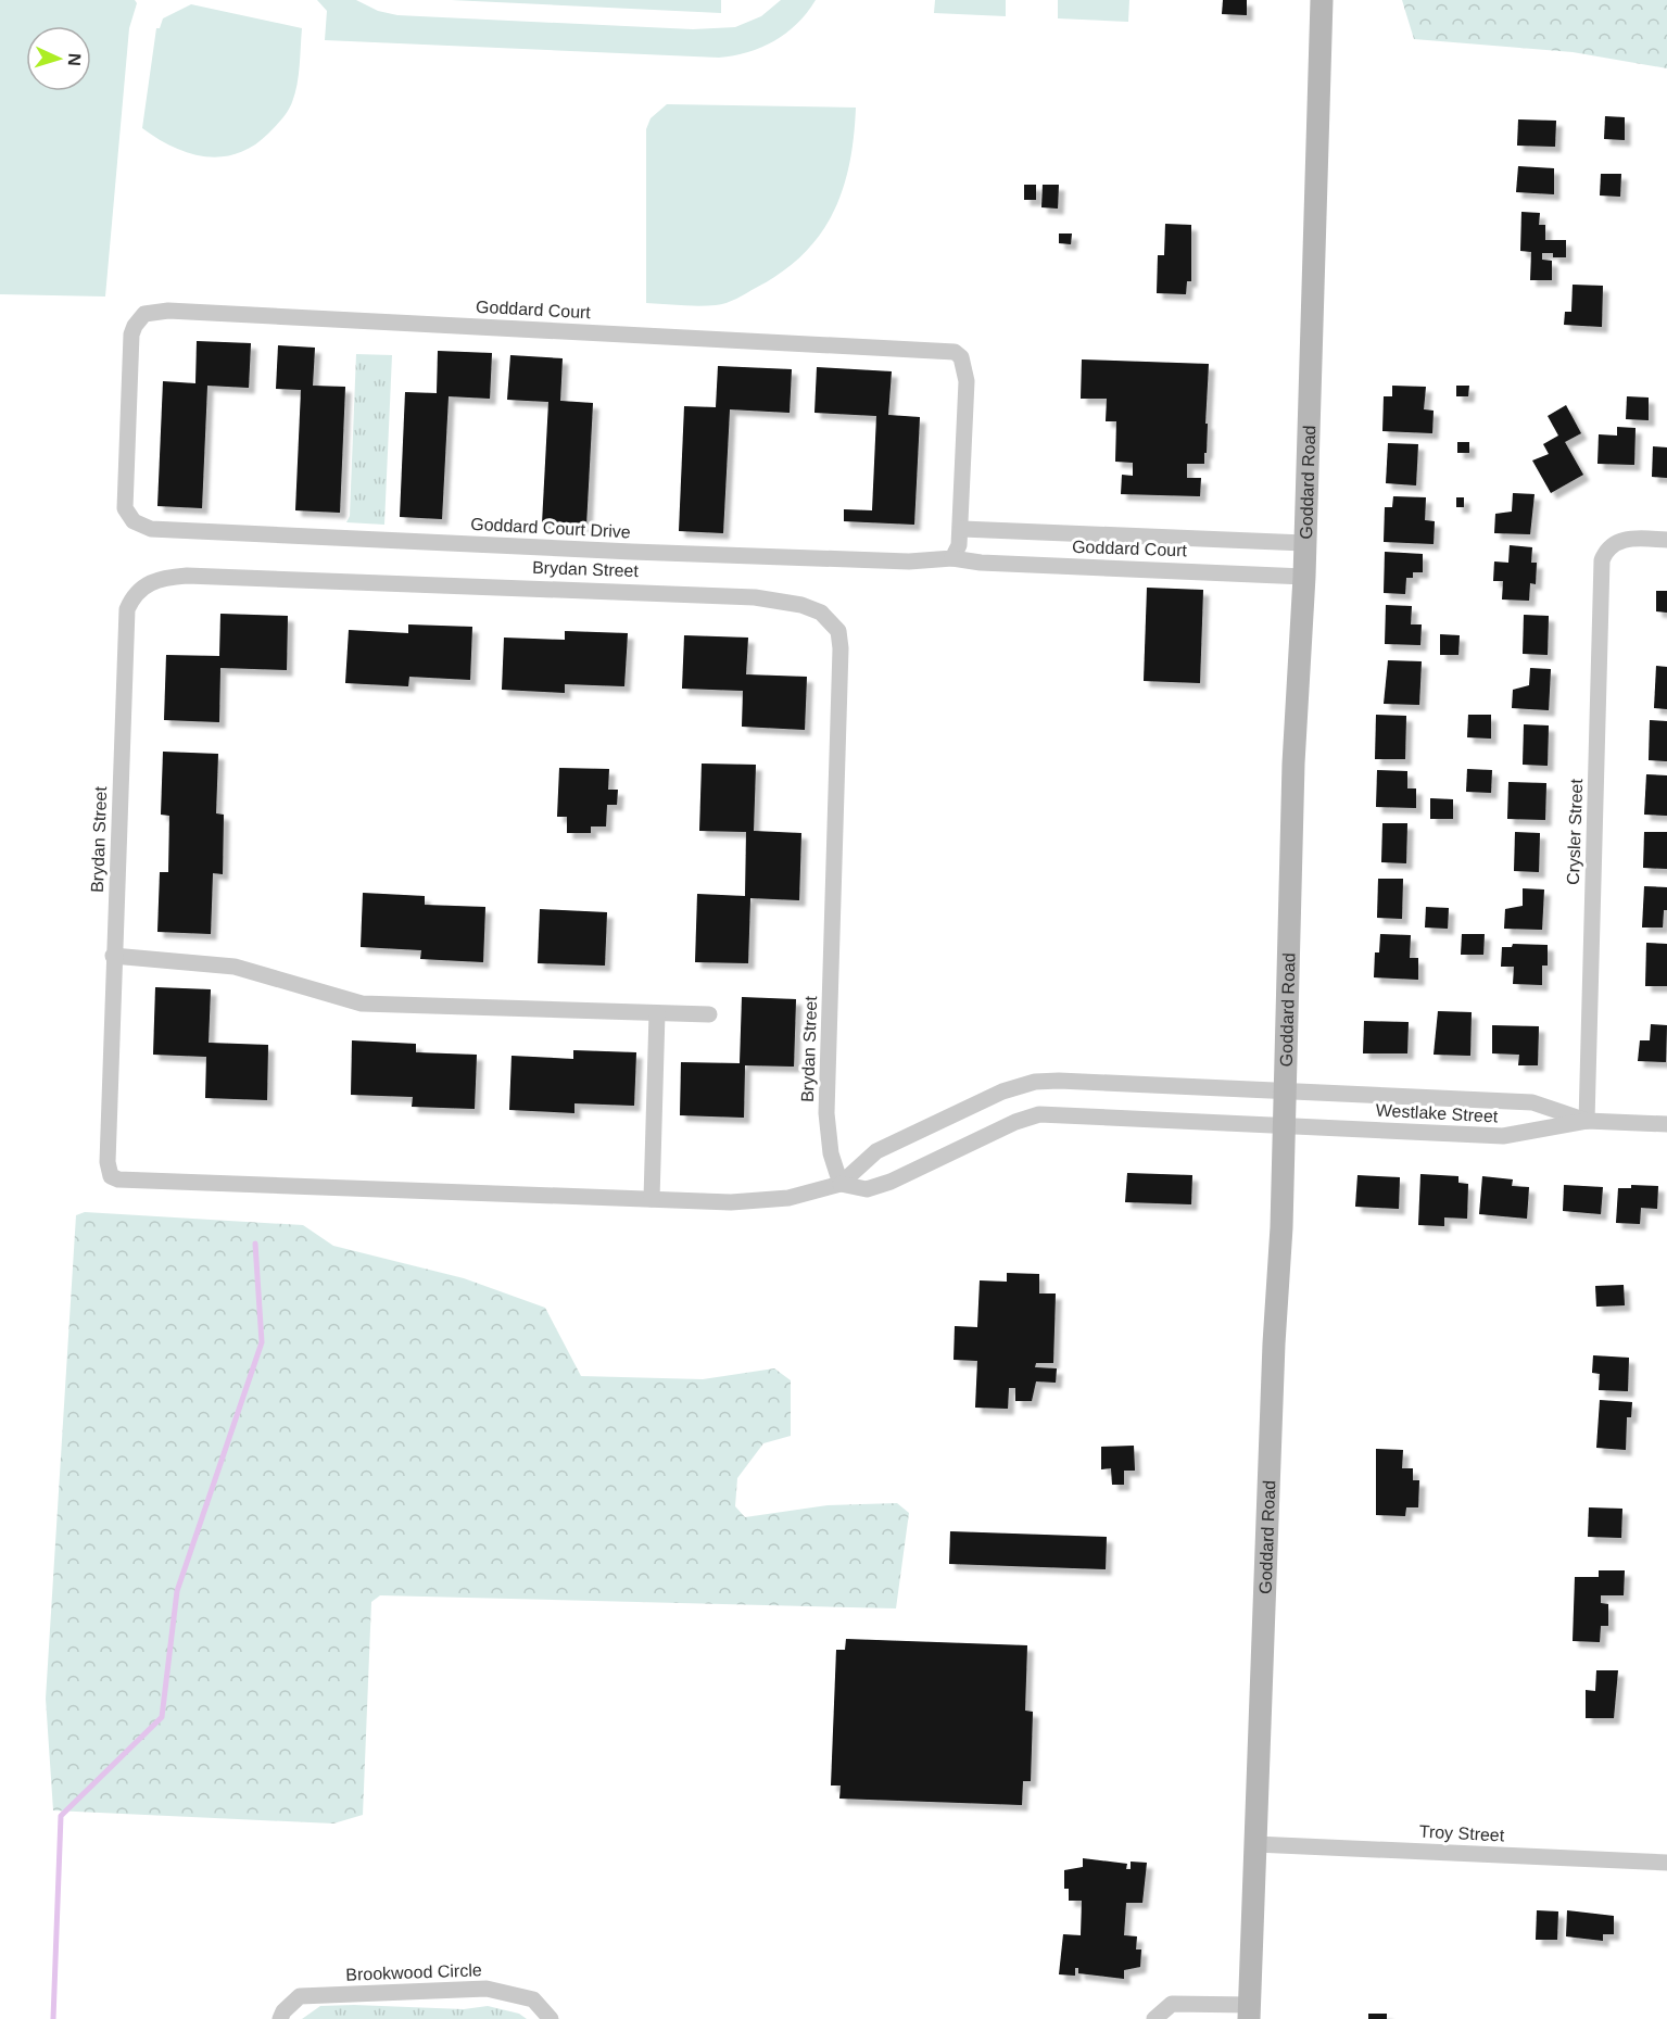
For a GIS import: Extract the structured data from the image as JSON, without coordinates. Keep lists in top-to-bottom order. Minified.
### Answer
{"streets":{"main road":["Goddard Road"],"street":["Goddard Court","Goddard Court Drive","Brydan Street","Crysler Street","Westlake Street","Troy Street","Brookwood Circle"]},"crossings":[["Goddard Court","Goddard Road"],["Goddard Court","Goddard Court Drive"],["Goddard Road","Brydan Street"],["Goddard Road","Westlake Street"],["Goddard Road","Troy Street"],["Brydan Street","Westlake Street"],["Crysler Street","Westlake Street"]],"north":"right"}
